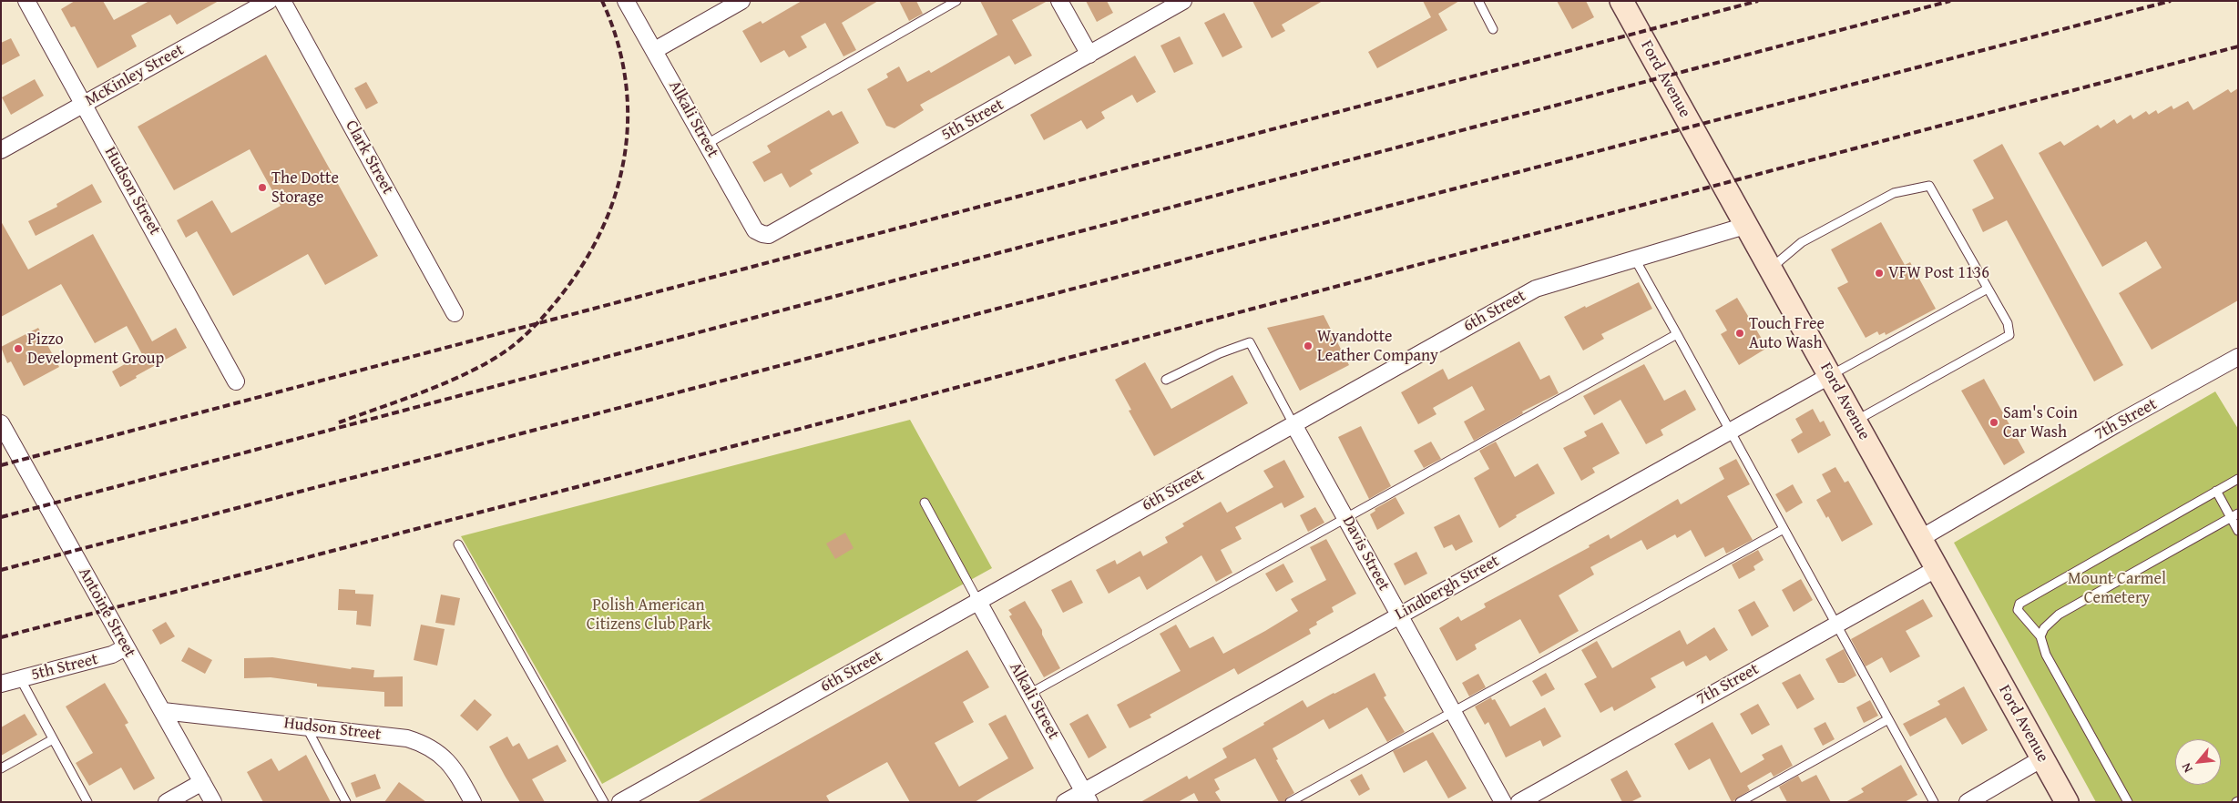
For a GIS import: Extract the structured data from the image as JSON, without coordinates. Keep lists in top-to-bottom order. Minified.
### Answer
{"streets":{"main road":["Ford Avenue"],"street":["McKinley Street","Alkali Street","5th Street","Clark Street","Hudson Street","6th Street","7th Street","Davis Street","Lindbergh Street","Antoine Street"]},"crossings":[["McKinley Street","Hudson Street"],["Ford Avenue","6th Street"],["Ford Avenue","7th Street"],["Ford Avenue","Lindbergh Street"],["Alkali Street","5th Street"],["Alkali Street","6th Street"],["Alkali Street","Lindbergh Street"],["5th Street","Antoine Street"],["Hudson Street","Antoine Street"],["6th Street","Davis Street"],["Davis Street","Lindbergh Street"]],"parks":["Mount Carmel Cemetery","Polish American Citizens Club Park"],"places":["The Dotte Storage","VFW Post 1136","Touch Free Auto Wash","Wyandotte Leather Company","Pizzo Development Group","Sam's Coin Car Wash"],"north":"bottom left"}
